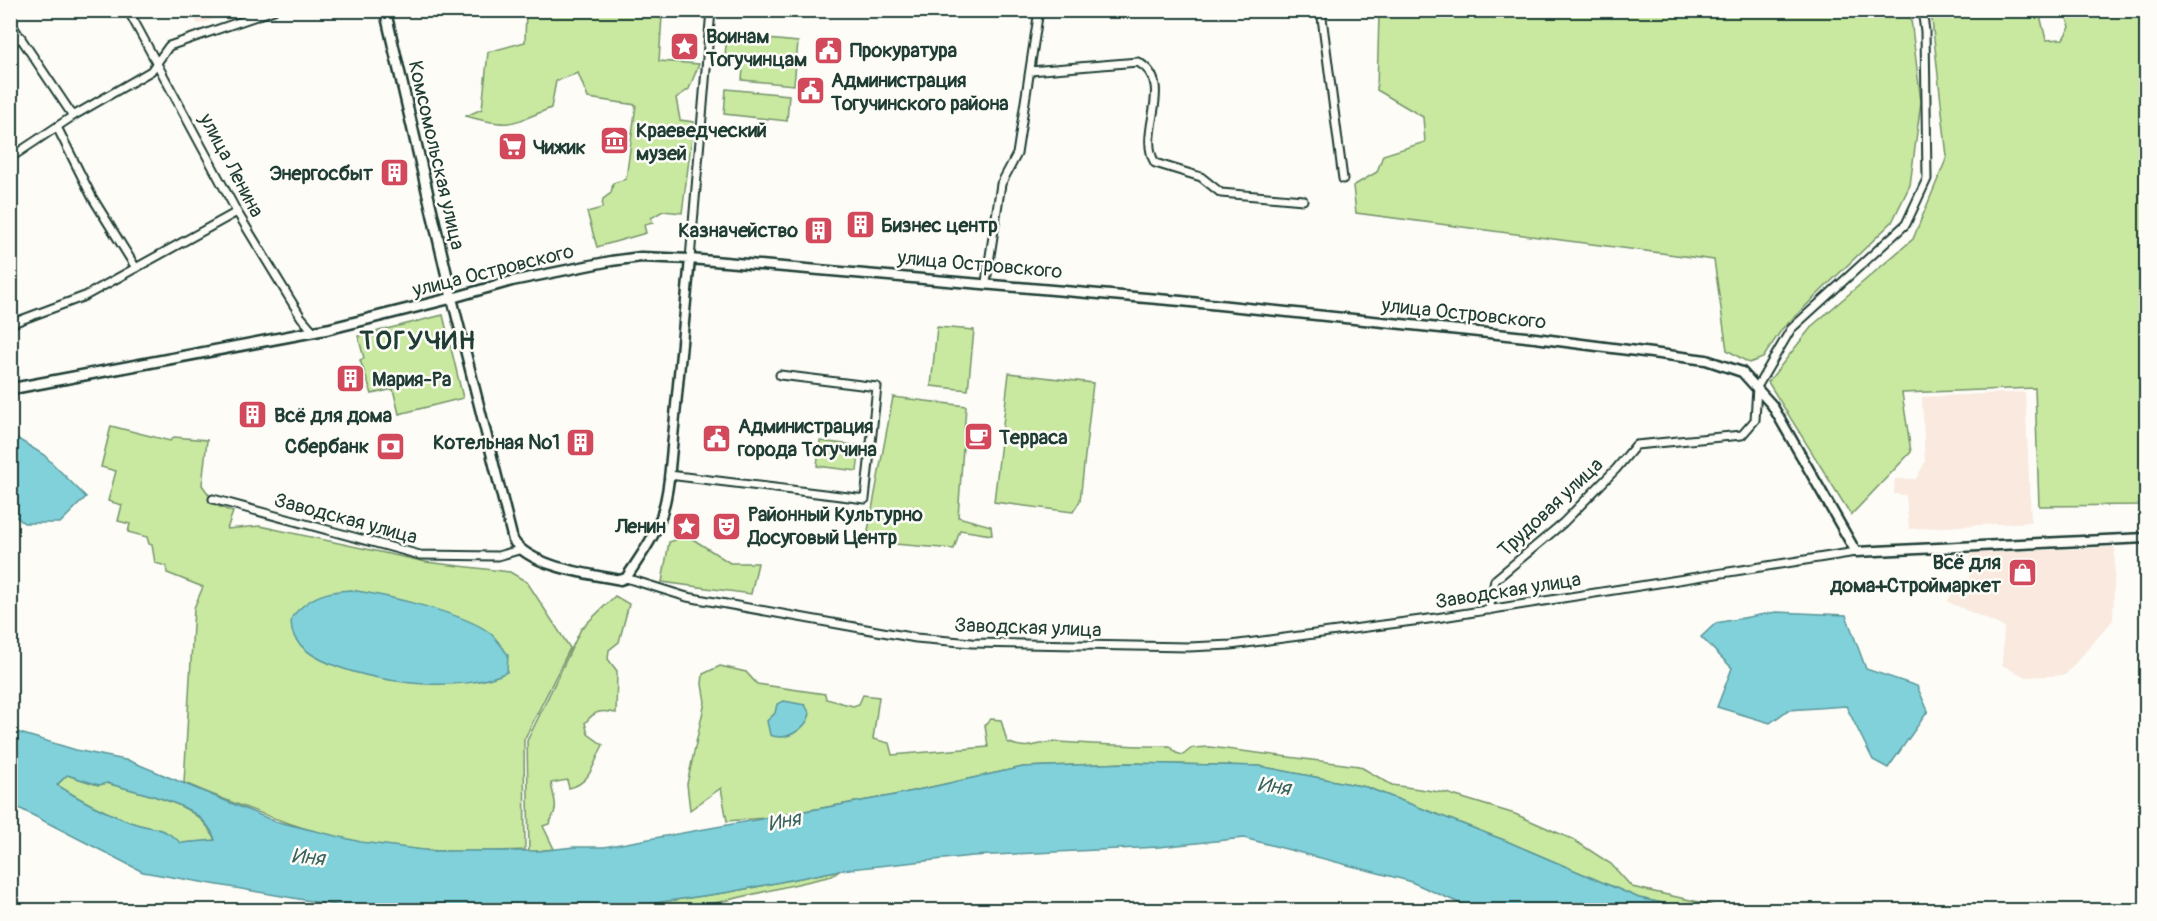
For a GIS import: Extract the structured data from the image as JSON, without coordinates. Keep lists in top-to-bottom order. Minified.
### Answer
{"streets":{"main road":["Комсомольская улица","улица Островского"],"street":["улица Ленина","Трудовая улица","Заводская улица"]},"crossings":[["Комсомольская улица","улица Островского"],["Комсомольская улица","Заводская улица"],["улица Ленина","улица Островского"],["улица Островского","Трудовая улица"],["улица Островского","Заводская улица"],["Трудовая улица","Заводская улица"]],"districts":["ТОГУЧИН"],"water":["Иня"],"places":{"place":["Воинам Тогучинцам","Ленин"],"public building":["Прокуратура","Администрация Тогучинского района","Администрация города Тогучина"],"museum":["Краеведческий музей"],"supermarket":["Чижик"],"building":["Энергосбыт","Бизнес центр","Казначейство","Мария-Ра","Всё для дома","Котельная №1"],"cafe":["Терраса"],"bank":["Сбербанк"],"theatre":["Районный Культурно Досуговый Центр"],"shop":["Всё для дома+Строймаркет"]}}
